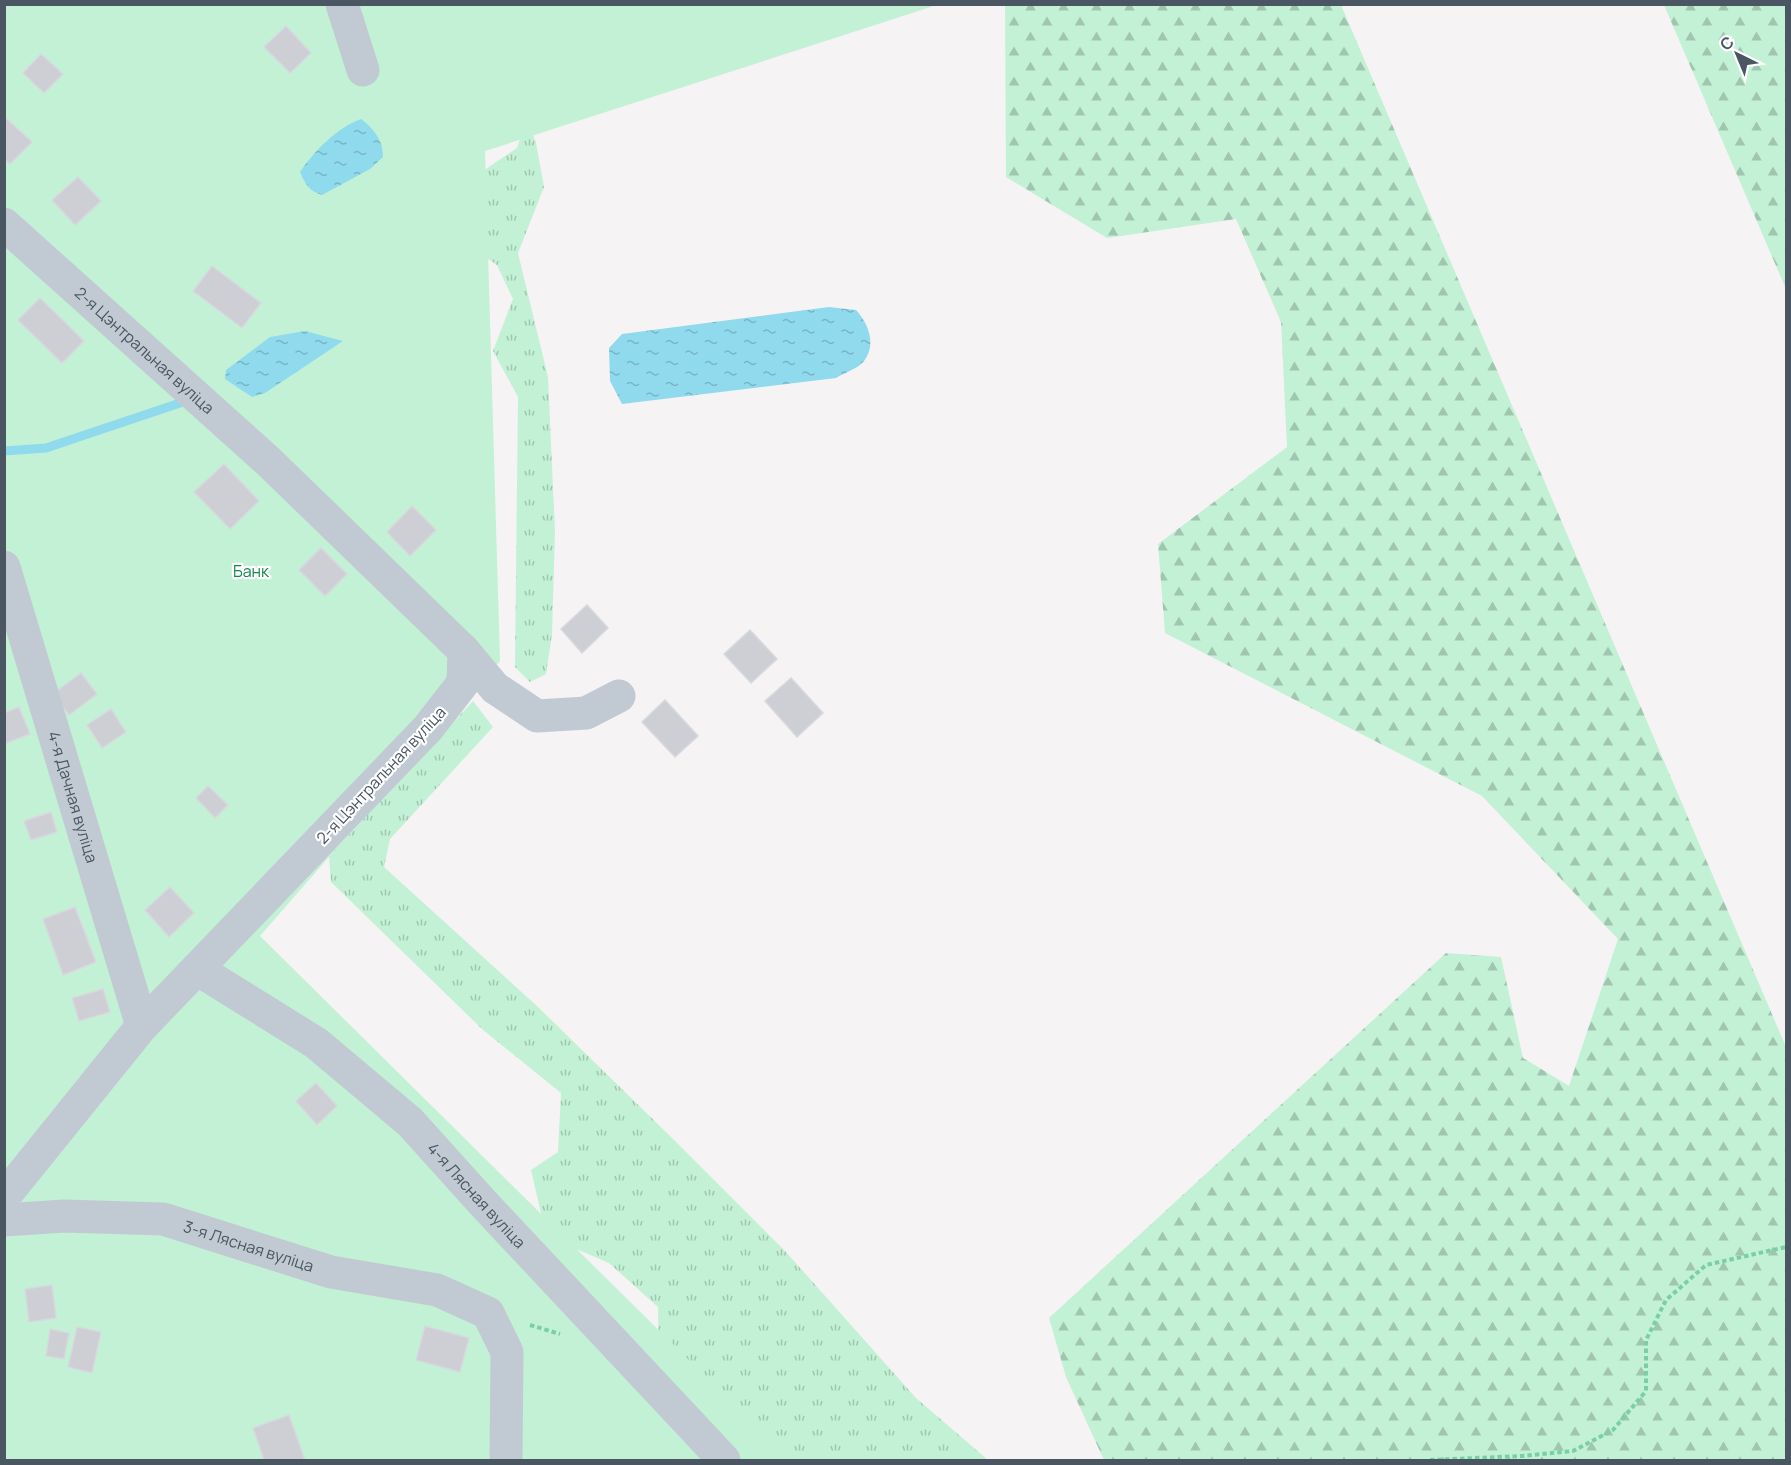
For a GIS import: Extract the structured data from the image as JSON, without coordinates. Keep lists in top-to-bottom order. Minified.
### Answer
{"streets":{"lane":["2-я Цэнтральная вуліца","4-я Дачная вуліца","4-я Лясная вуліца","3-я Лясная вуліца"]},"crossings":[["2-я Цэнтральная вуліца","4-я Дачная вуліца"],["2-я Цэнтральная вуліца","4-я Лясная вуліца"]],"parks":["Банк"],"north":"top left"}
